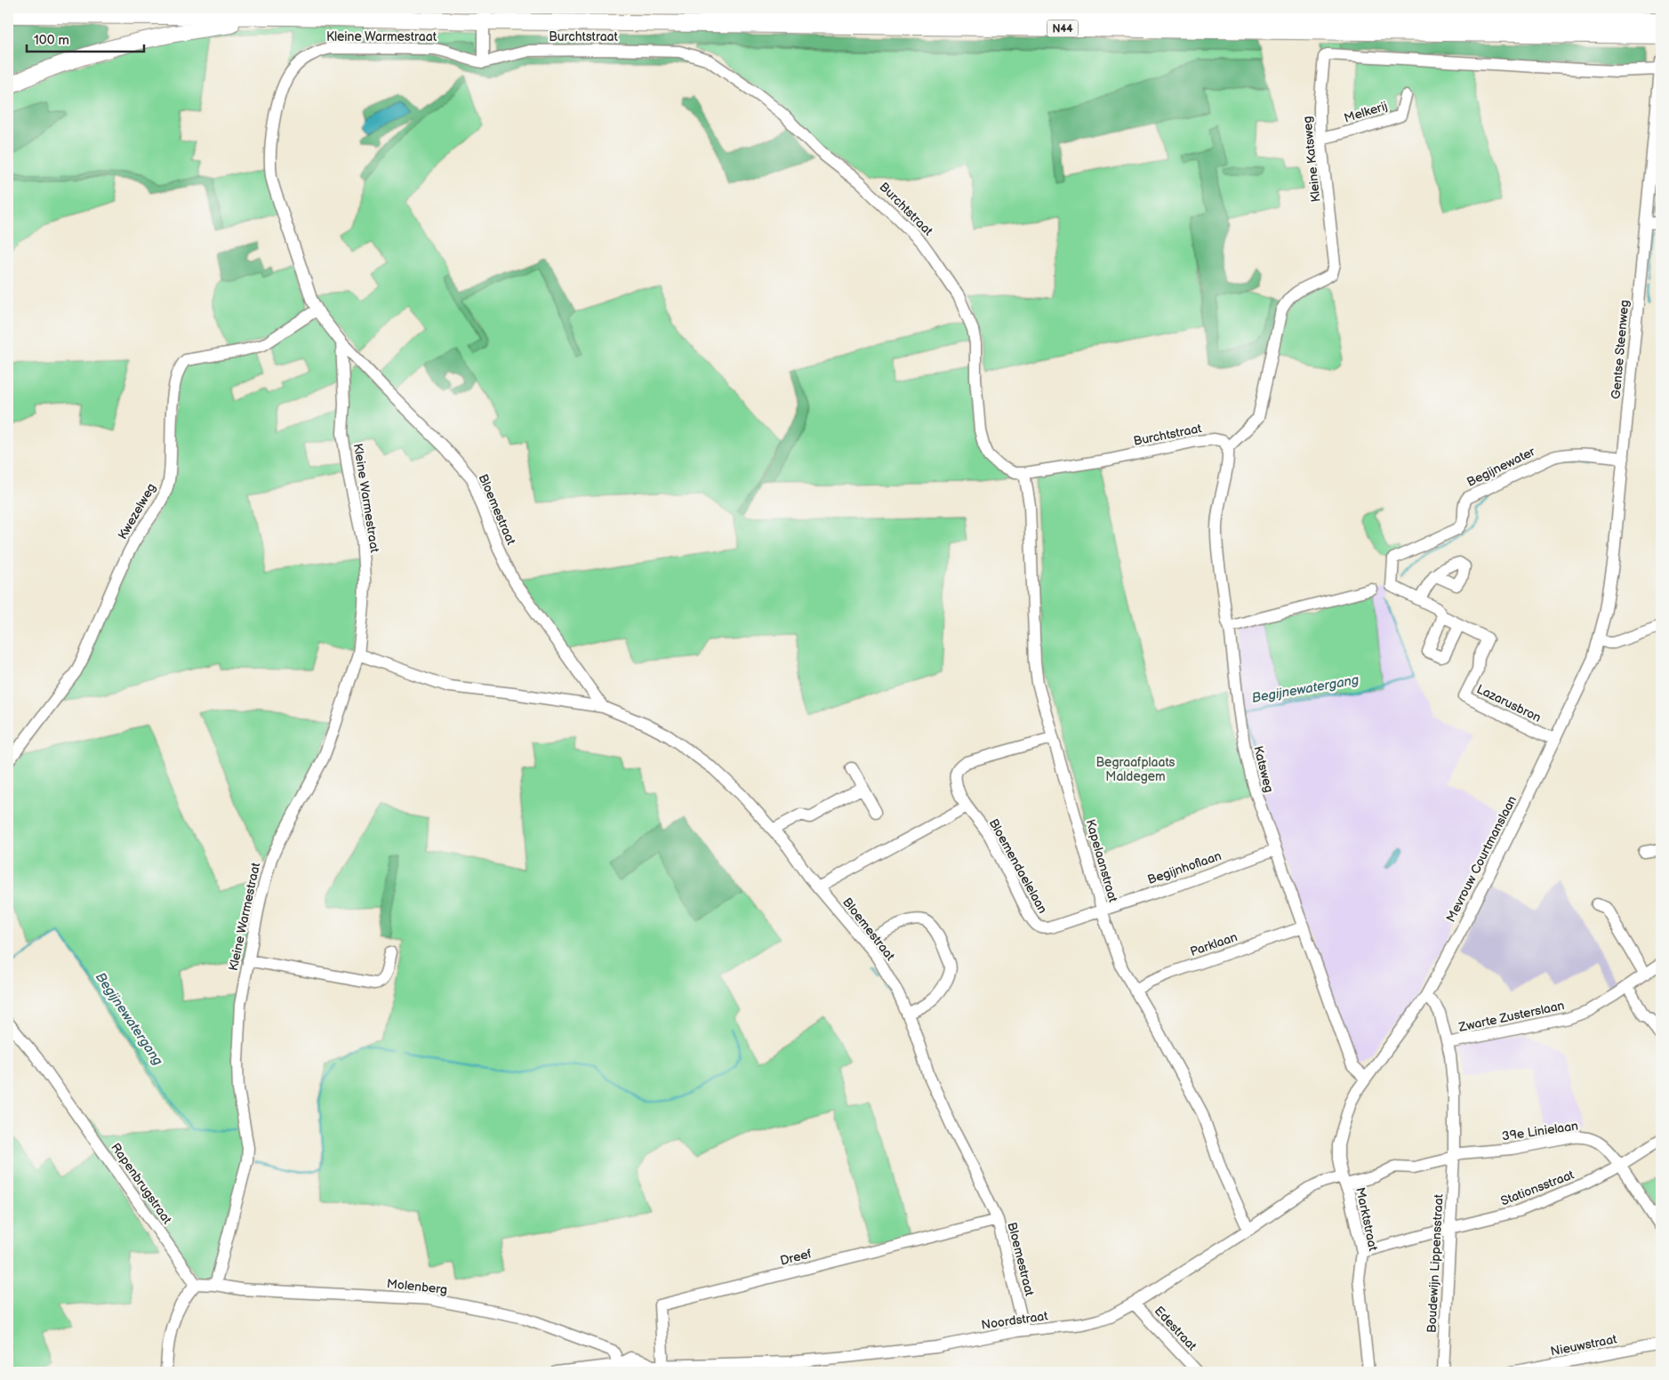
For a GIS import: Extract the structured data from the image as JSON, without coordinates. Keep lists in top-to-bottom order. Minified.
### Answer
{"streets":{"highway":["N44"],"street":["Kleine Warmestraat","Burchtstraat","Melkerij","Kleine Katsweg","Gentse Steenweg","Begijnewater","Bloemestraat","Kwezelweg","Lazarusbron","Katsweg","Mevrouw Courtmanslaan","Kapelaanstraat","Bloemendaelelaan","Begijnhoflaan","Parklaan","Zwarte Zusterslaan","39e Linielaan","Rapenbrugstraat","Stationsstraat","Marktstraat","Dreef","Boudewijn Lippensstraat","Molenberg","Noordstraat","Edestraat","Nieuwstraat"]},"crossings":[["Kleine Warmestraat","Burchtstraat"],["Kleine Warmestraat","Bloemestraat"],["Kleine Warmestraat","Kwezelweg"],["Kleine Warmestraat","Molenberg"],["Burchtstraat","Kleine Katsweg"],["Burchtstraat","Katsweg"],["Burchtstraat","Kapelaanstraat"],["Melkerij","Kleine Katsweg"],["Kleine Katsweg","Gentse Steenweg"],["Kleine Katsweg","Katsweg"],["Gentse Steenweg","Begijnewater"],["Gentse Steenweg","Mevrouw Courtmanslaan"],["Begijnewater","Lazarusbron"],["Bloemestraat","Dreef"],["Bloemestraat","Noordstraat"],["Lazarusbron","Mevrouw Courtmanslaan"],["Katsweg","Mevrouw Courtmanslaan"],["Katsweg","Begijnhoflaan"],["Katsweg","Parklaan"],["Katsweg","Marktstraat"],["Mevrouw Courtmanslaan","Marktstraat"],["Mevrouw Courtmanslaan","Boudewijn Lippensstraat"],["Kapelaanstraat","Bloemendaelelaan"],["Kapelaanstraat","Begijnhoflaan"],["Kapelaanstraat","Parklaan"],["Kapelaanstraat","Noordstraat"],["Bloemendaelelaan","Begijnhoflaan"],["Zwarte Zusterslaan","Boudewijn Lippensstraat"],["39e Linielaan","Stationsstraat"],["39e Linielaan","Marktstraat"],["39e Linielaan","Boudewijn Lippensstraat"],["39e Linielaan","Noordstraat"],["Rapenbrugstraat","Molenberg"],["Stationsstraat","Marktstraat"],["Stationsstraat","Boudewijn Lippensstraat"],["Marktstraat","Noordstraat"],["Dreef","Noordstraat"],["Molenberg","Noordstraat"],["Noordstraat","Edestraat"]],"water":["Begijnewatergang"],"parks":["Begraafplaats Maldegem"],"scale_bar":"100 m"}
